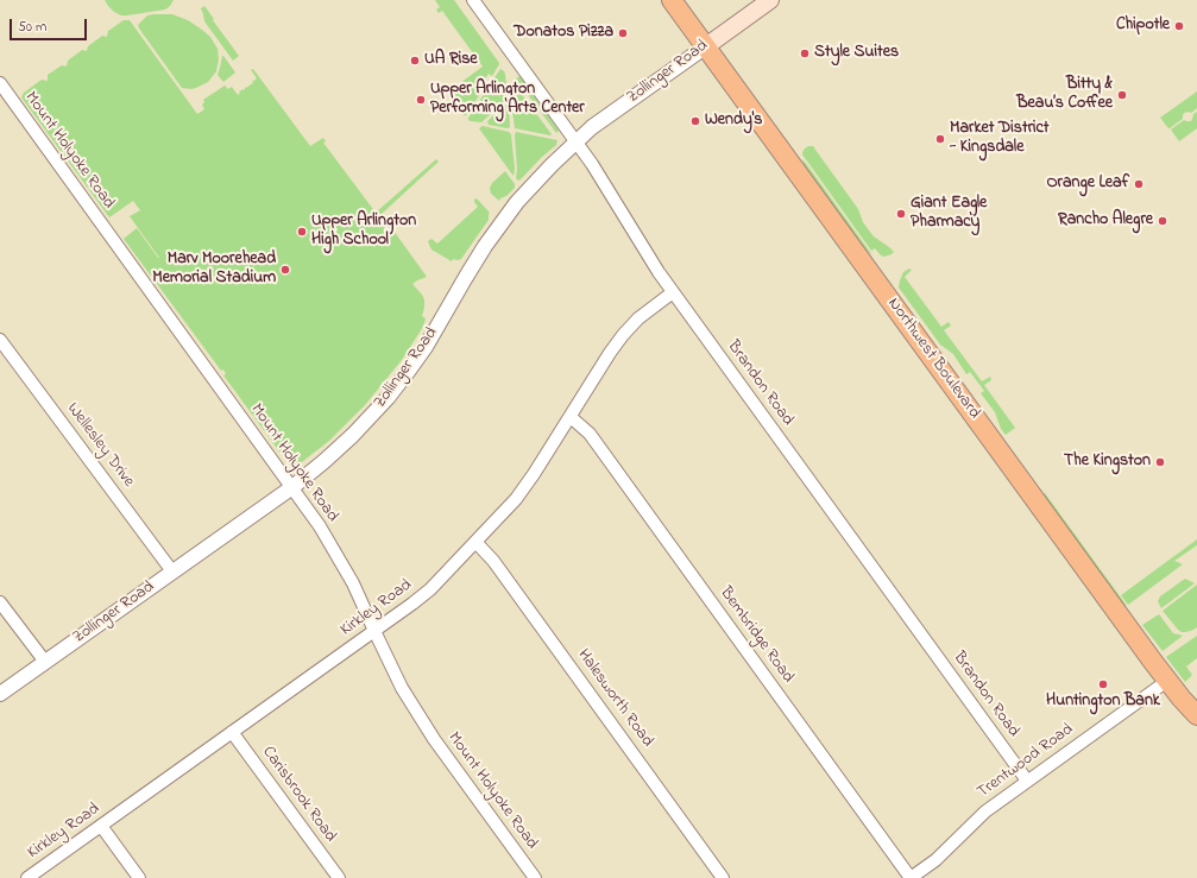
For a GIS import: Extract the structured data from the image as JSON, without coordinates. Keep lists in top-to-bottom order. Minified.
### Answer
{"streets":{"main road":["Zollinger Road","Northwest Boulevard"],"street":["Mount Holyoke Road","Brandon Road","Wellesley Drive","Kirkley Road","Bembridge Road","Halesworth Road","Trentwood Road","Carisbrook Road"]},"crossings":[["Zollinger Road","Mount Holyoke Road"],["Zollinger Road","Northwest Boulevard"],["Zollinger Road","Brandon Road"],["Zollinger Road","Wellesley Drive"],["Mount Holyoke Road","Kirkley Road"],["Northwest Boulevard","Trentwood Road"],["Brandon Road","Kirkley Road"],["Brandon Road","Trentwood Road"],["Kirkley Road","Bembridge Road"],["Kirkley Road","Halesworth Road"],["Kirkley Road","Carisbrook Road"],["Bembridge Road","Trentwood Road"]],"places":["Chipotle","Donatos Pizza","Style Suites","UA Rise","Bitty & Beau’s Coffee","Upper Arlington Performing Arts Center","Wendy's","Market District - Kingsdale","Orange Leaf","Giant Eagle Pharmacy","Rancho Alegre","Upper Arlington High School","Marv Moorehead Memorial Stadium","The Kingston","Huntington Bank"],"scale_bar":"50 m"}
